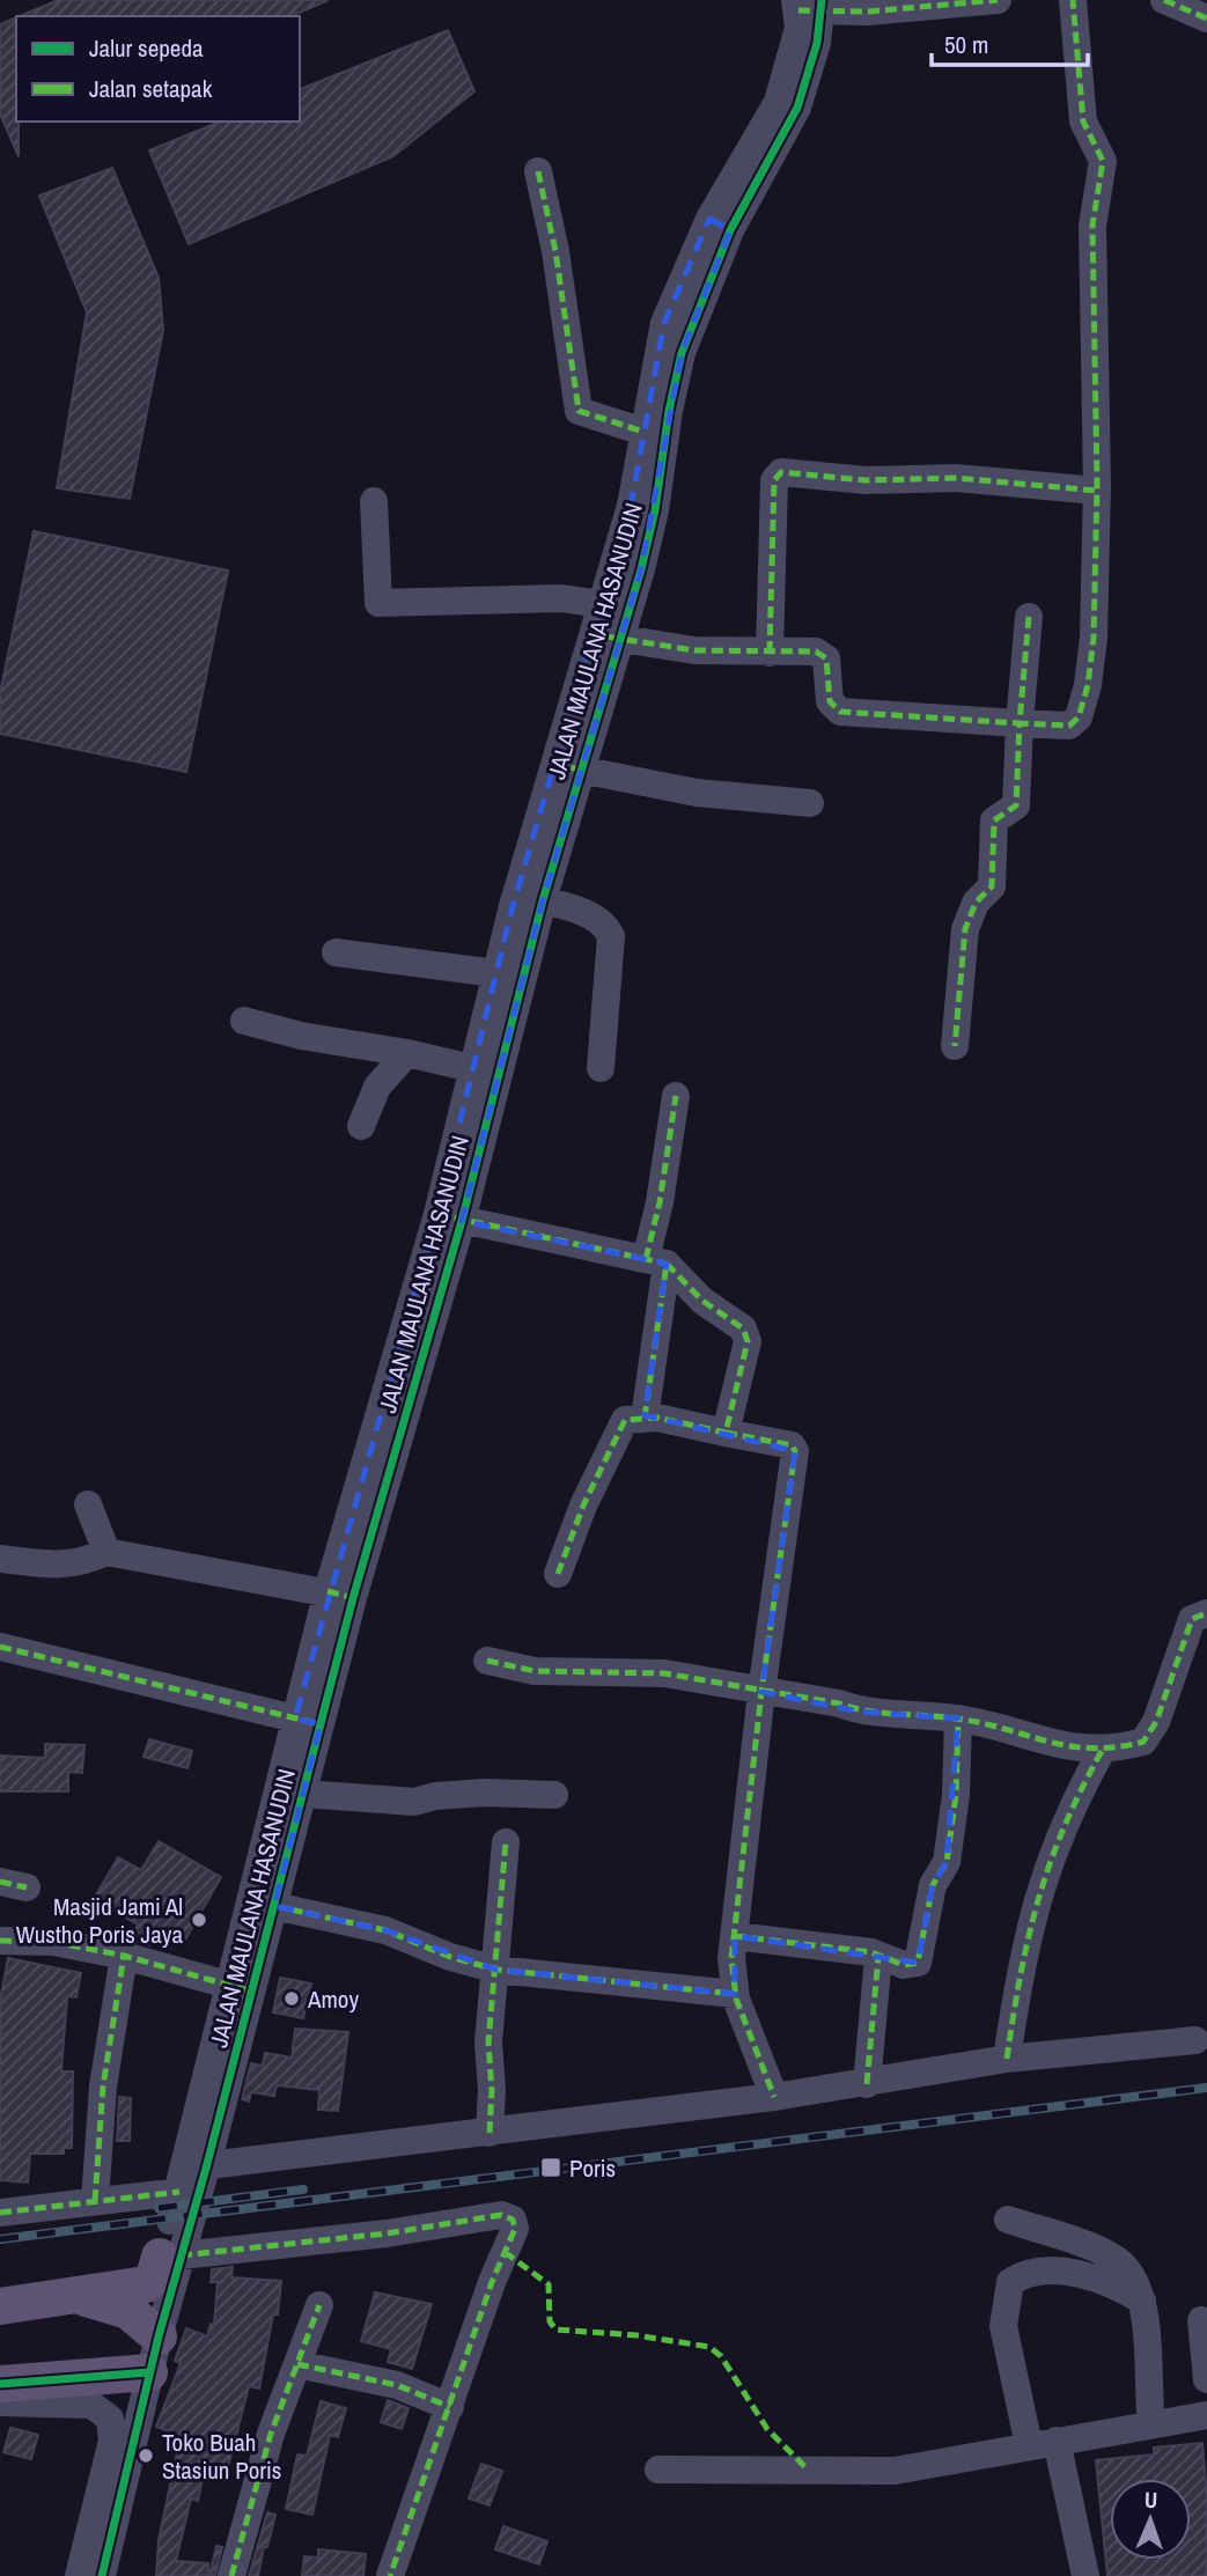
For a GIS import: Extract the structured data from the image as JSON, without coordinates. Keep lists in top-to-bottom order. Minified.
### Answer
{"streets":{"street":["JALAN MAULANA HASANUDIN"]},"places":{"other":["Masjid Jami Al Wustho Poris Jaya","Amoy","Toko Buah Stasiun Poris"],"transit":["Poris"]},"legend":["Jalur sepeda","Jalan setapak"],"scale_bar":"50 m","north":"top"}
